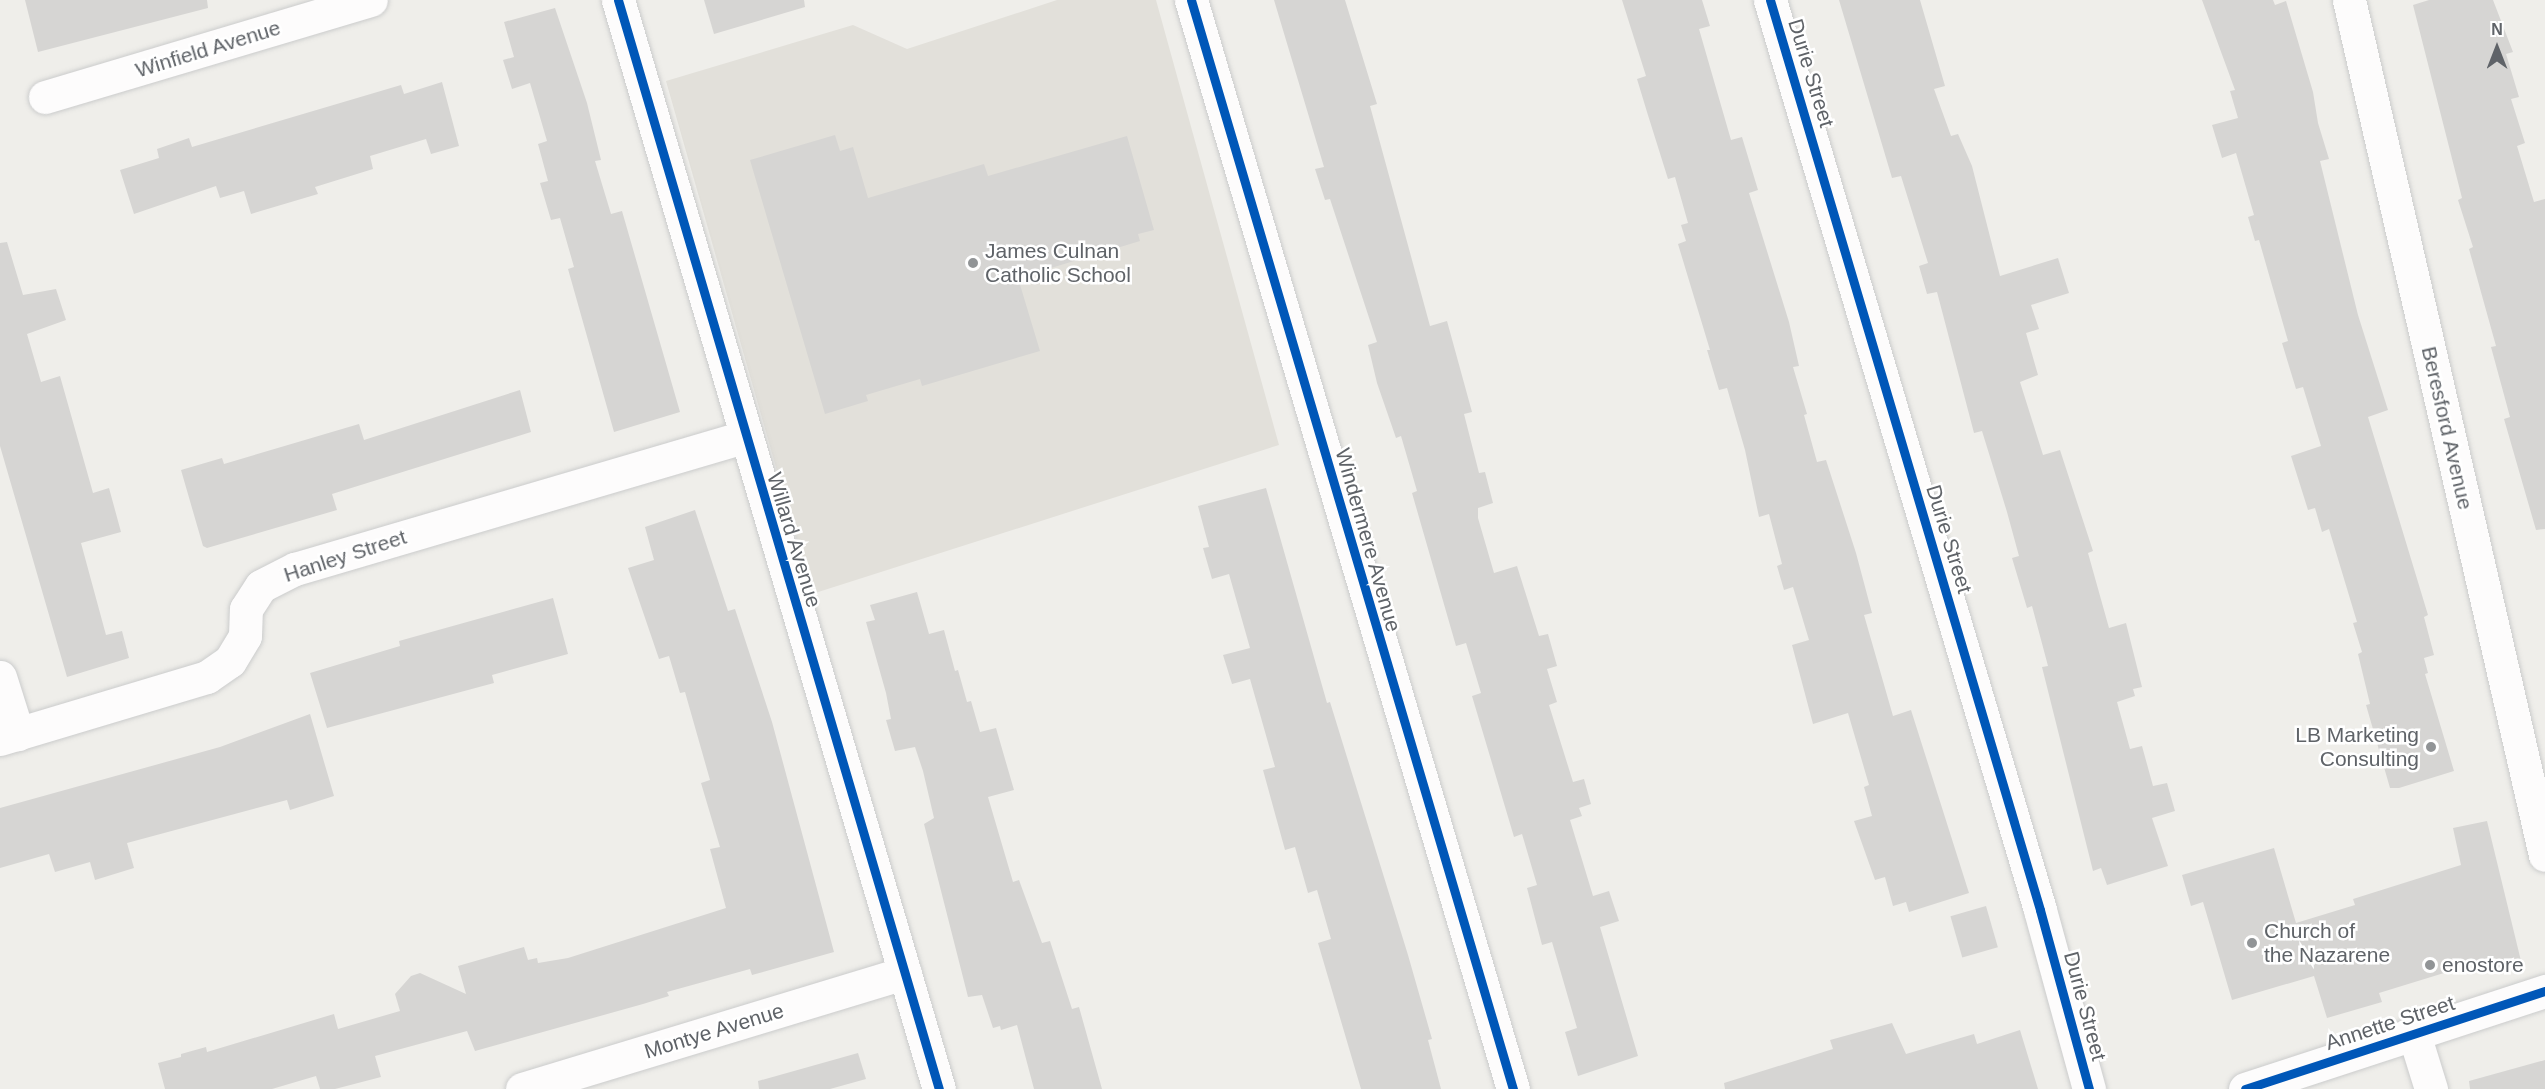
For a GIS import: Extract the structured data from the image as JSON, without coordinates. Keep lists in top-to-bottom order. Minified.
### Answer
{"streets":{"street":["Winfield Avenue","Durie Street","Beresford Avenue","Willard Avenue","Windermere Avenue","Hanley Street","Annette Street","Montye Avenue"]},"crossings":[["Willard Avenue","Hanley Street"],["Willard Avenue","Montye Avenue"]],"places":["James Culnan Catholic School","LB Marketing Consulting","Church of the Nazarene","enostore"],"north":"top"}
